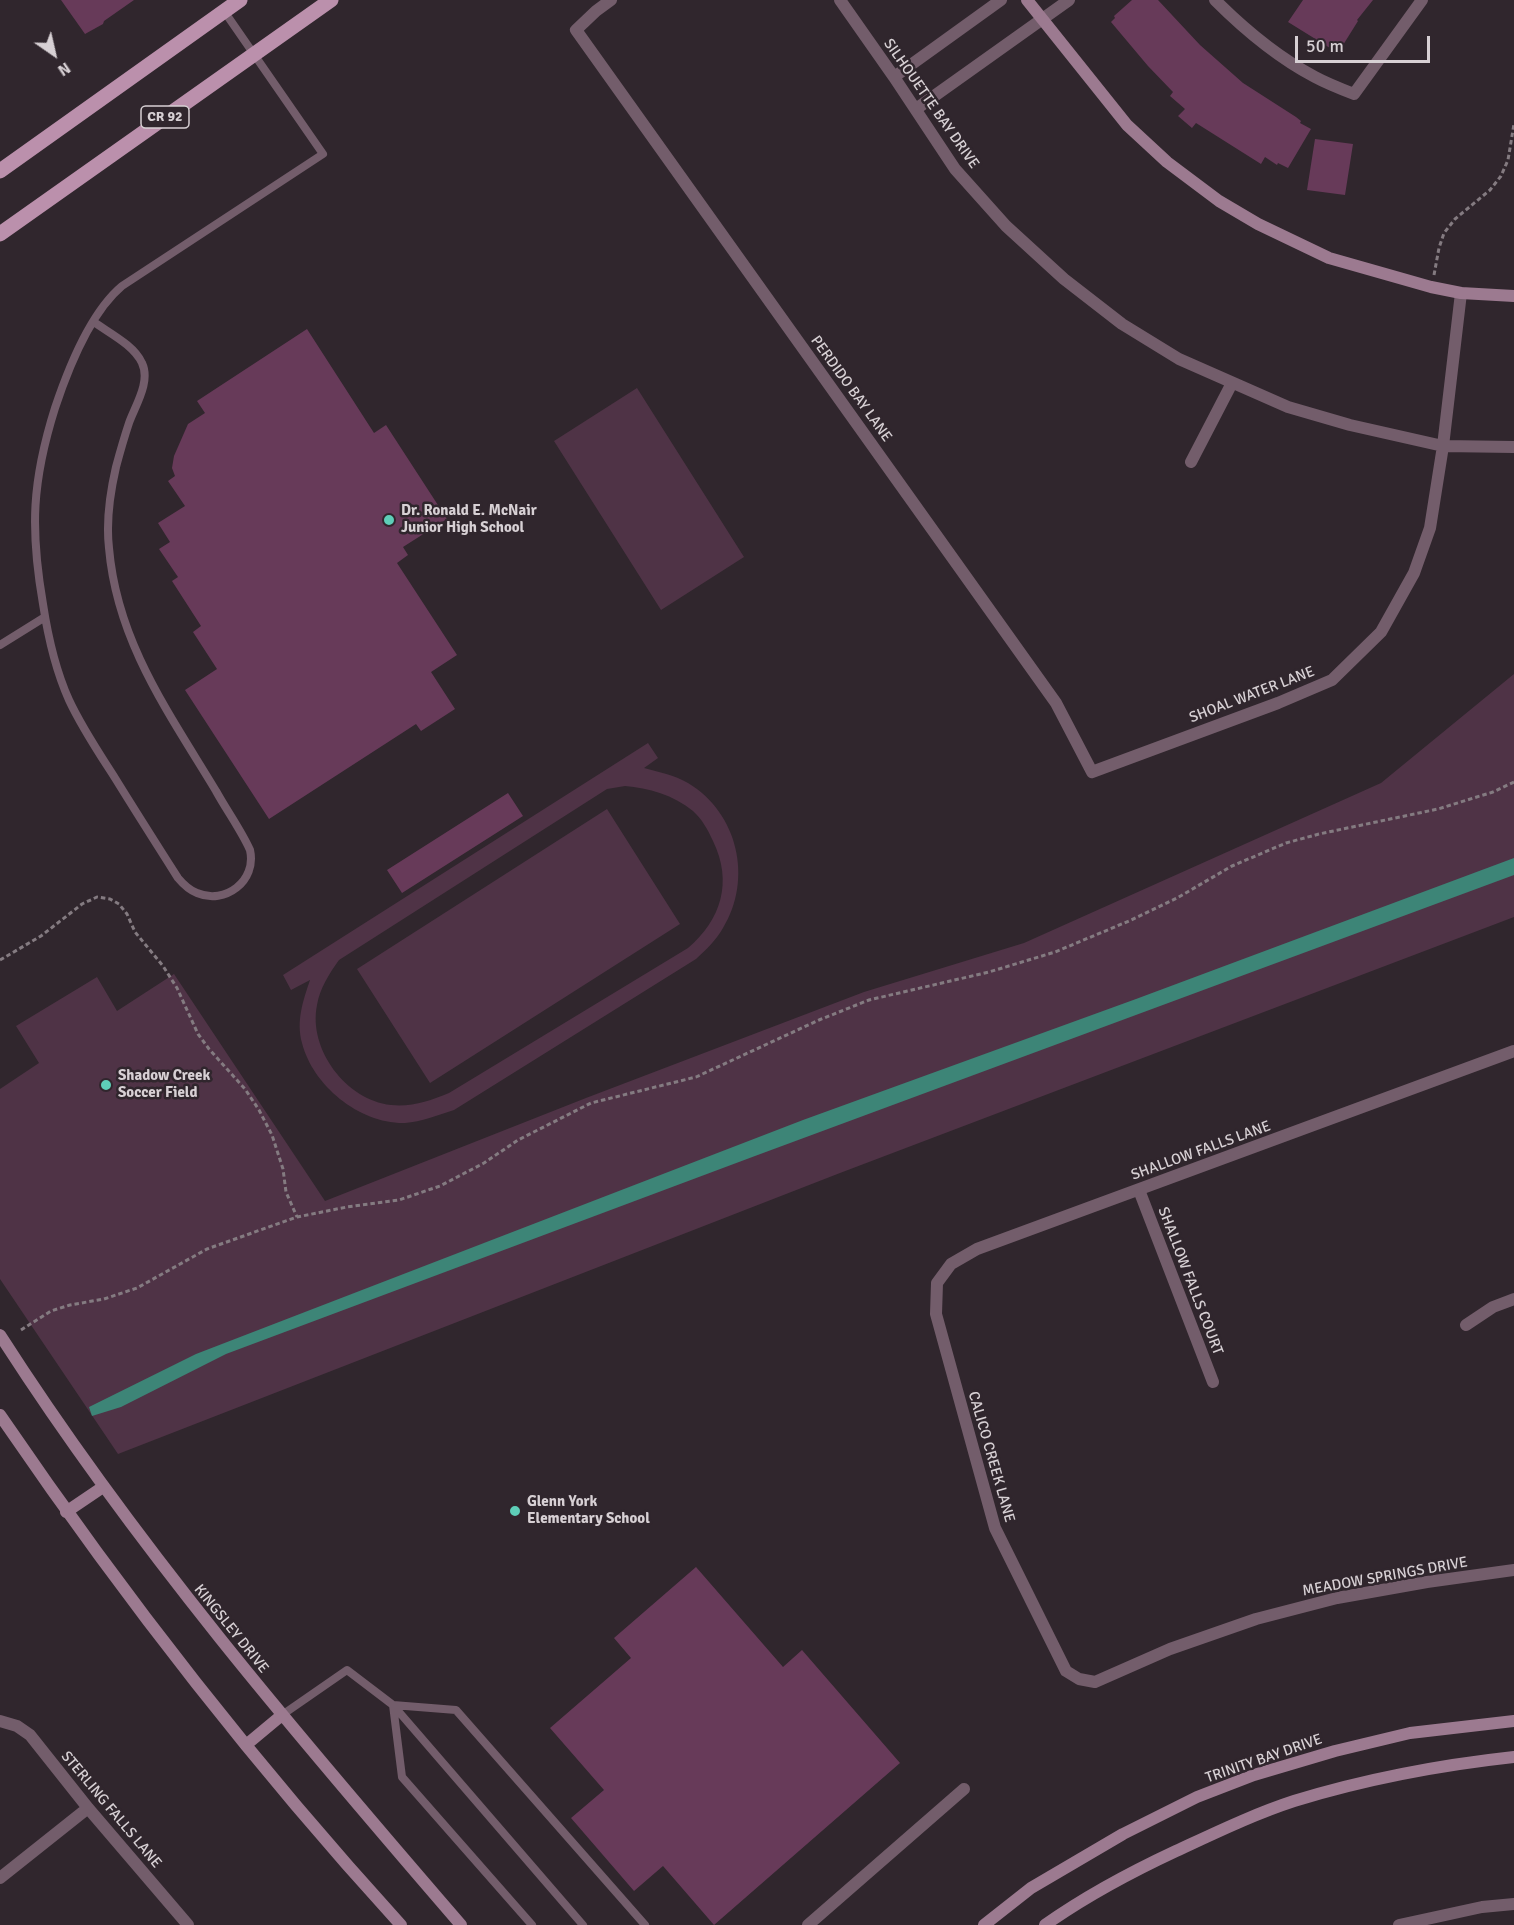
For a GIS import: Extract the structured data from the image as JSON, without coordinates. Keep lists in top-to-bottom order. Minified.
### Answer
{"streets":{"main road":["CR 92"],"street":["SILHOUETTE BAY DRIVE","PERDIDO BAY LANE","SHOAL WATER LANE","SHALLOW FALLS LANE","SHALLOW FALLS COURT","CALICO CREEK LANE","MEADOW SPRINGS DRIVE","KINGSLEY DRIVE","TRINITY BAY DRIVE","STERLING FALLS LANE"]},"crossings":[["SILHOUETTE BAY DRIVE","SHOAL WATER LANE"],["PERDIDO BAY LANE","SHOAL WATER LANE"],["SHALLOW FALLS LANE","SHALLOW FALLS COURT"],["SHALLOW FALLS LANE","CALICO CREEK LANE"],["CALICO CREEK LANE","MEADOW SPRINGS DRIVE"]],"places":["Dr. Ronald E. McNair Junior High School","Shadow Creek Soccer Field","Glenn York Elementary School"],"scale_bar":"50 m","north":"bottom right"}
